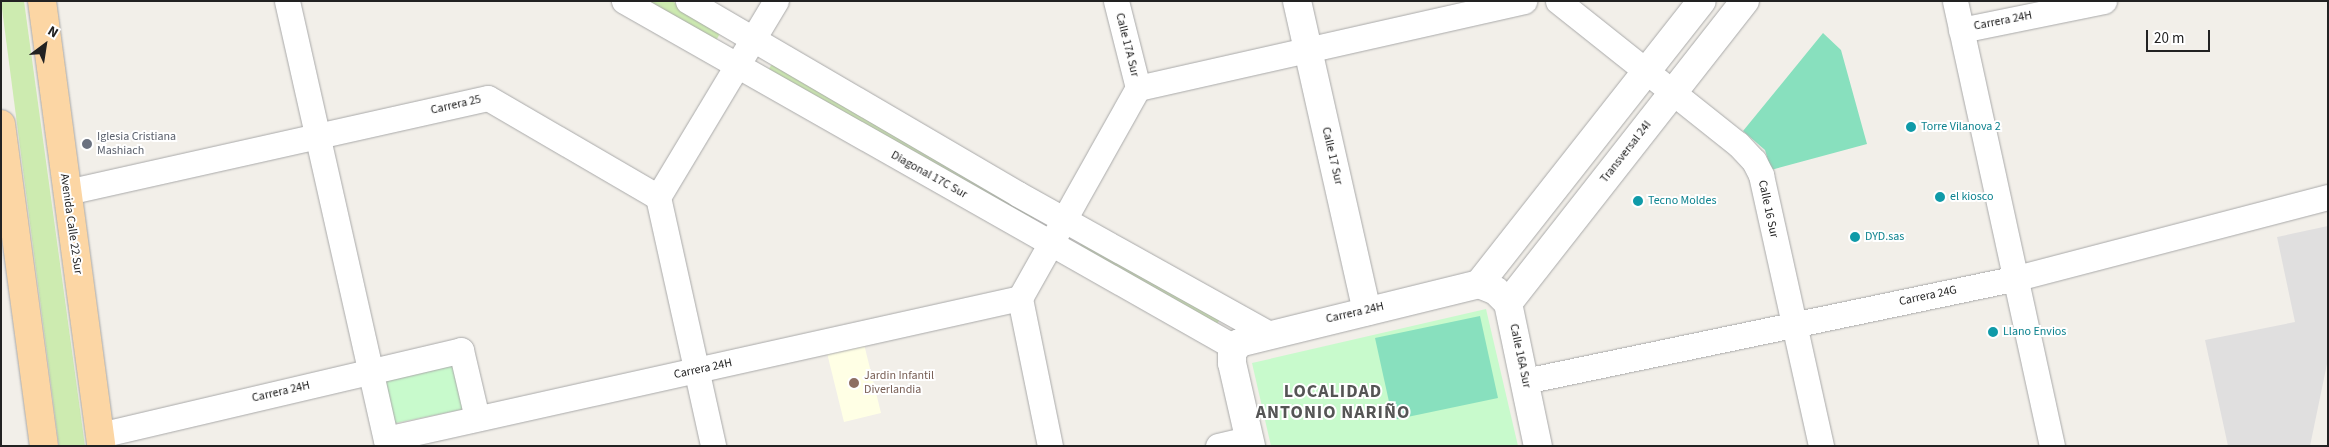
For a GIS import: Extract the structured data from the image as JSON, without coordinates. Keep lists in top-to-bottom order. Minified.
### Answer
{"streets":{"main road":["Avenida Calle 22 Sur"],"street":["Carrera 24H","Calle 17A Sur","Carrera 25","Transversal 24I","Calle 17 Sur","Diagonal 17C Sur","Calle 16 Sur","Carrera 24G","Calle 16A Sur"]},"crossings":[["Carrera 24H","Calle 17 Sur"],["Carrera 24H","Diagonal 17C Sur"],["Carrera 24H","Avenida Calle 22 Sur"],["Carrera 25","Avenida Calle 22 Sur"],["Transversal 24I","Calle 16 Sur"],["Transversal 24I","Calle 16A Sur"],["Calle 16 Sur","Carrera 24G"],["Carrera 24G","Calle 16A Sur"]],"districts":["LOCALIDAD ANTONIO NARIÑO"],"places":["Torre Vilanova 2","Iglesia Cristiana Mashiach","el kiosco","Tecno Moldes","DYD.sas","Llano Envios","Jardin Infantil Diverlandia"],"scale_bar":"20 m","north":"top right"}
